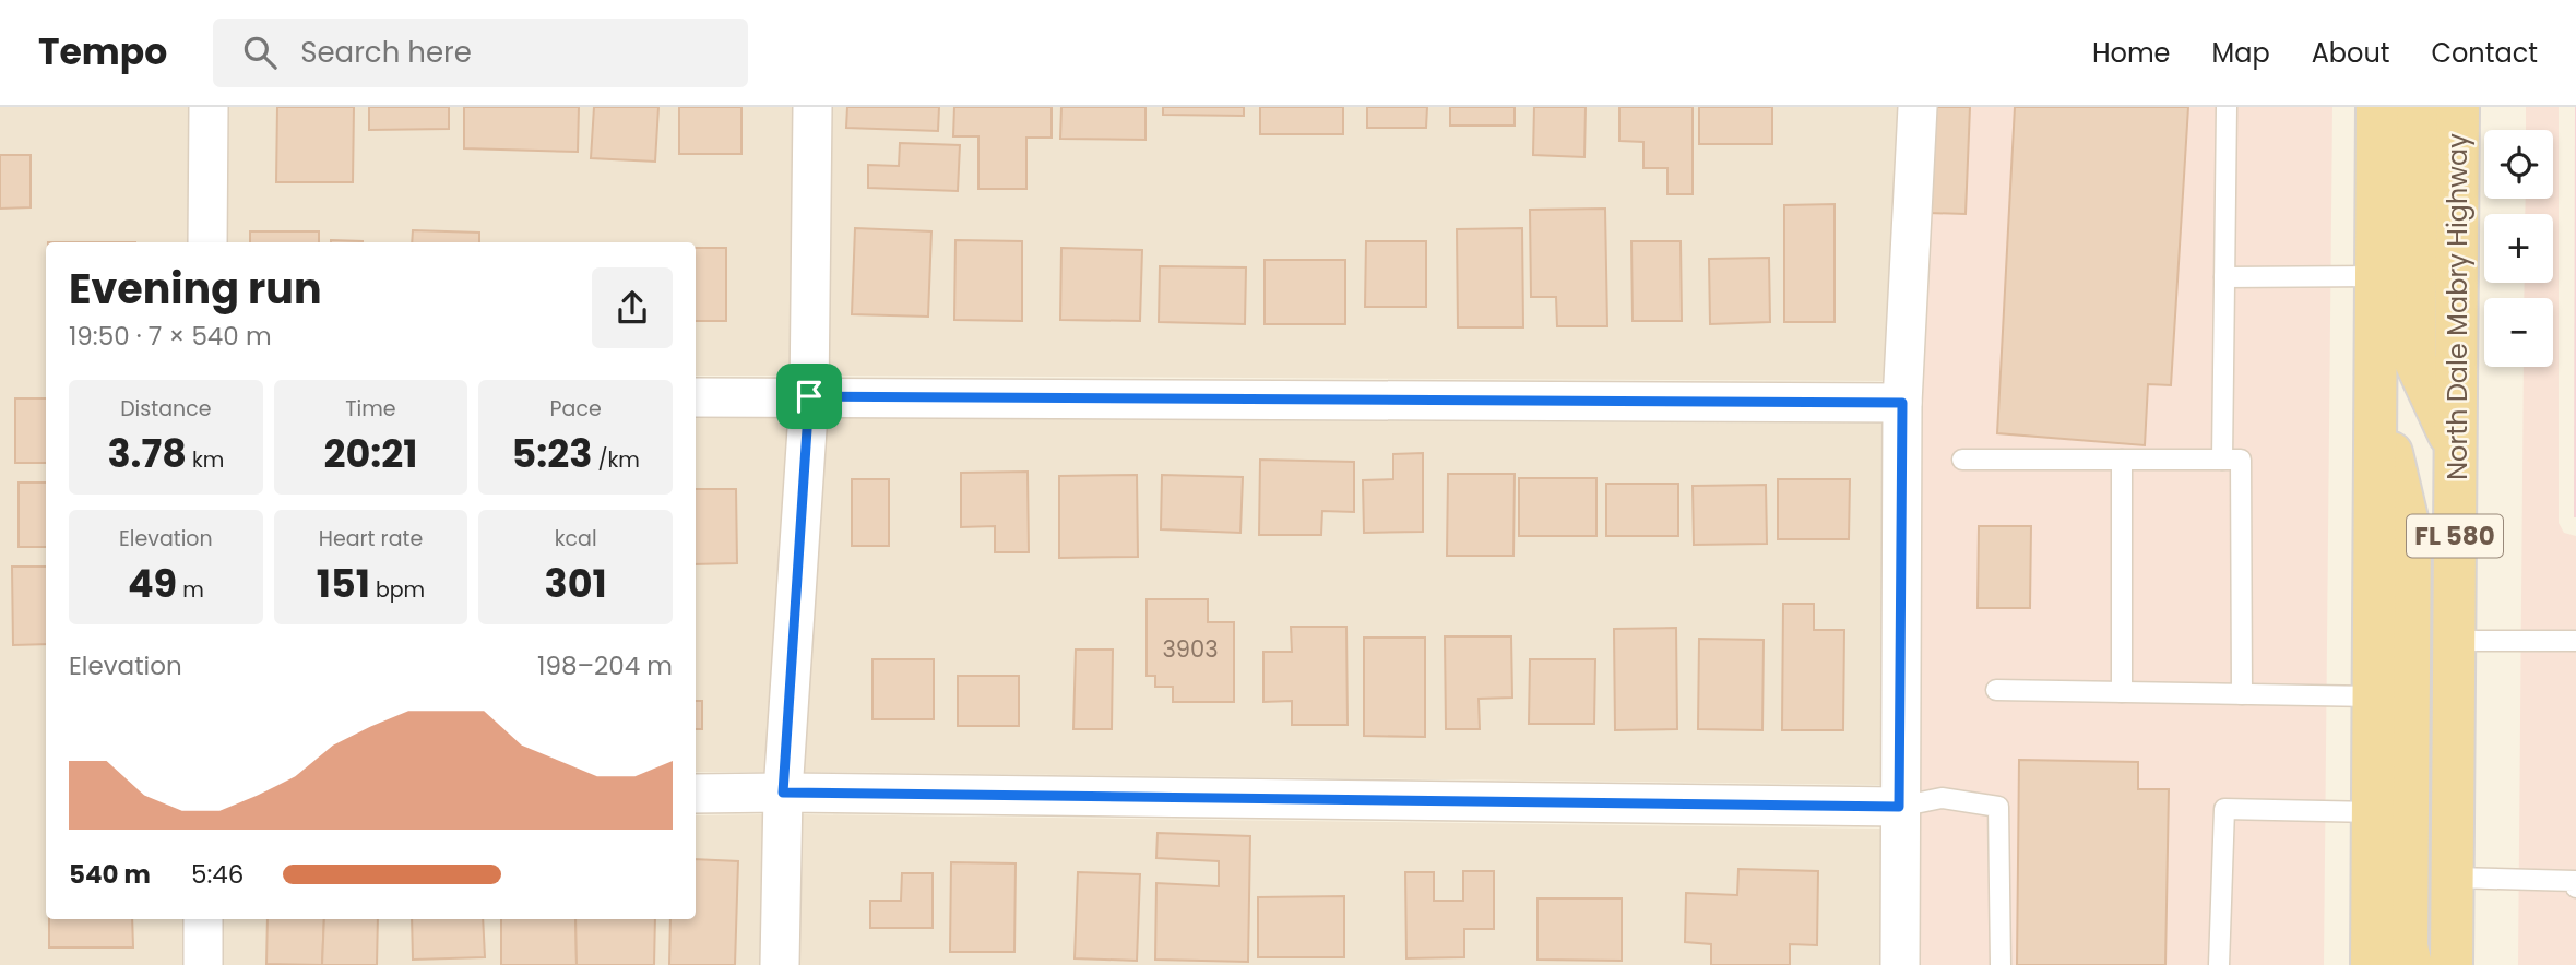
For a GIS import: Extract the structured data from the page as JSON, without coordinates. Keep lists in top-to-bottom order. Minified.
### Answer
{"streets":{"main road":["North Dale Mabry Highway","FL 580"]},"house_numbers":["3903"],"page":{"header":"Tempo","search":"Search here","nav":["Home","Map","About","Contact"],"map_buttons":["+","−"],"heading":["Evening run","19:50 · 7 × 540 m"],"stats":[["Distance","3.78 km"],["Time","20:21"],["Pace","5:23 /km"],["Elevation","49 m"],["Heart rate","151 bpm"],["kcal","301"]],"chart":["Elevation","198–204 m"],"list":[{"name":"540 m","note":"5:46"}]}}
